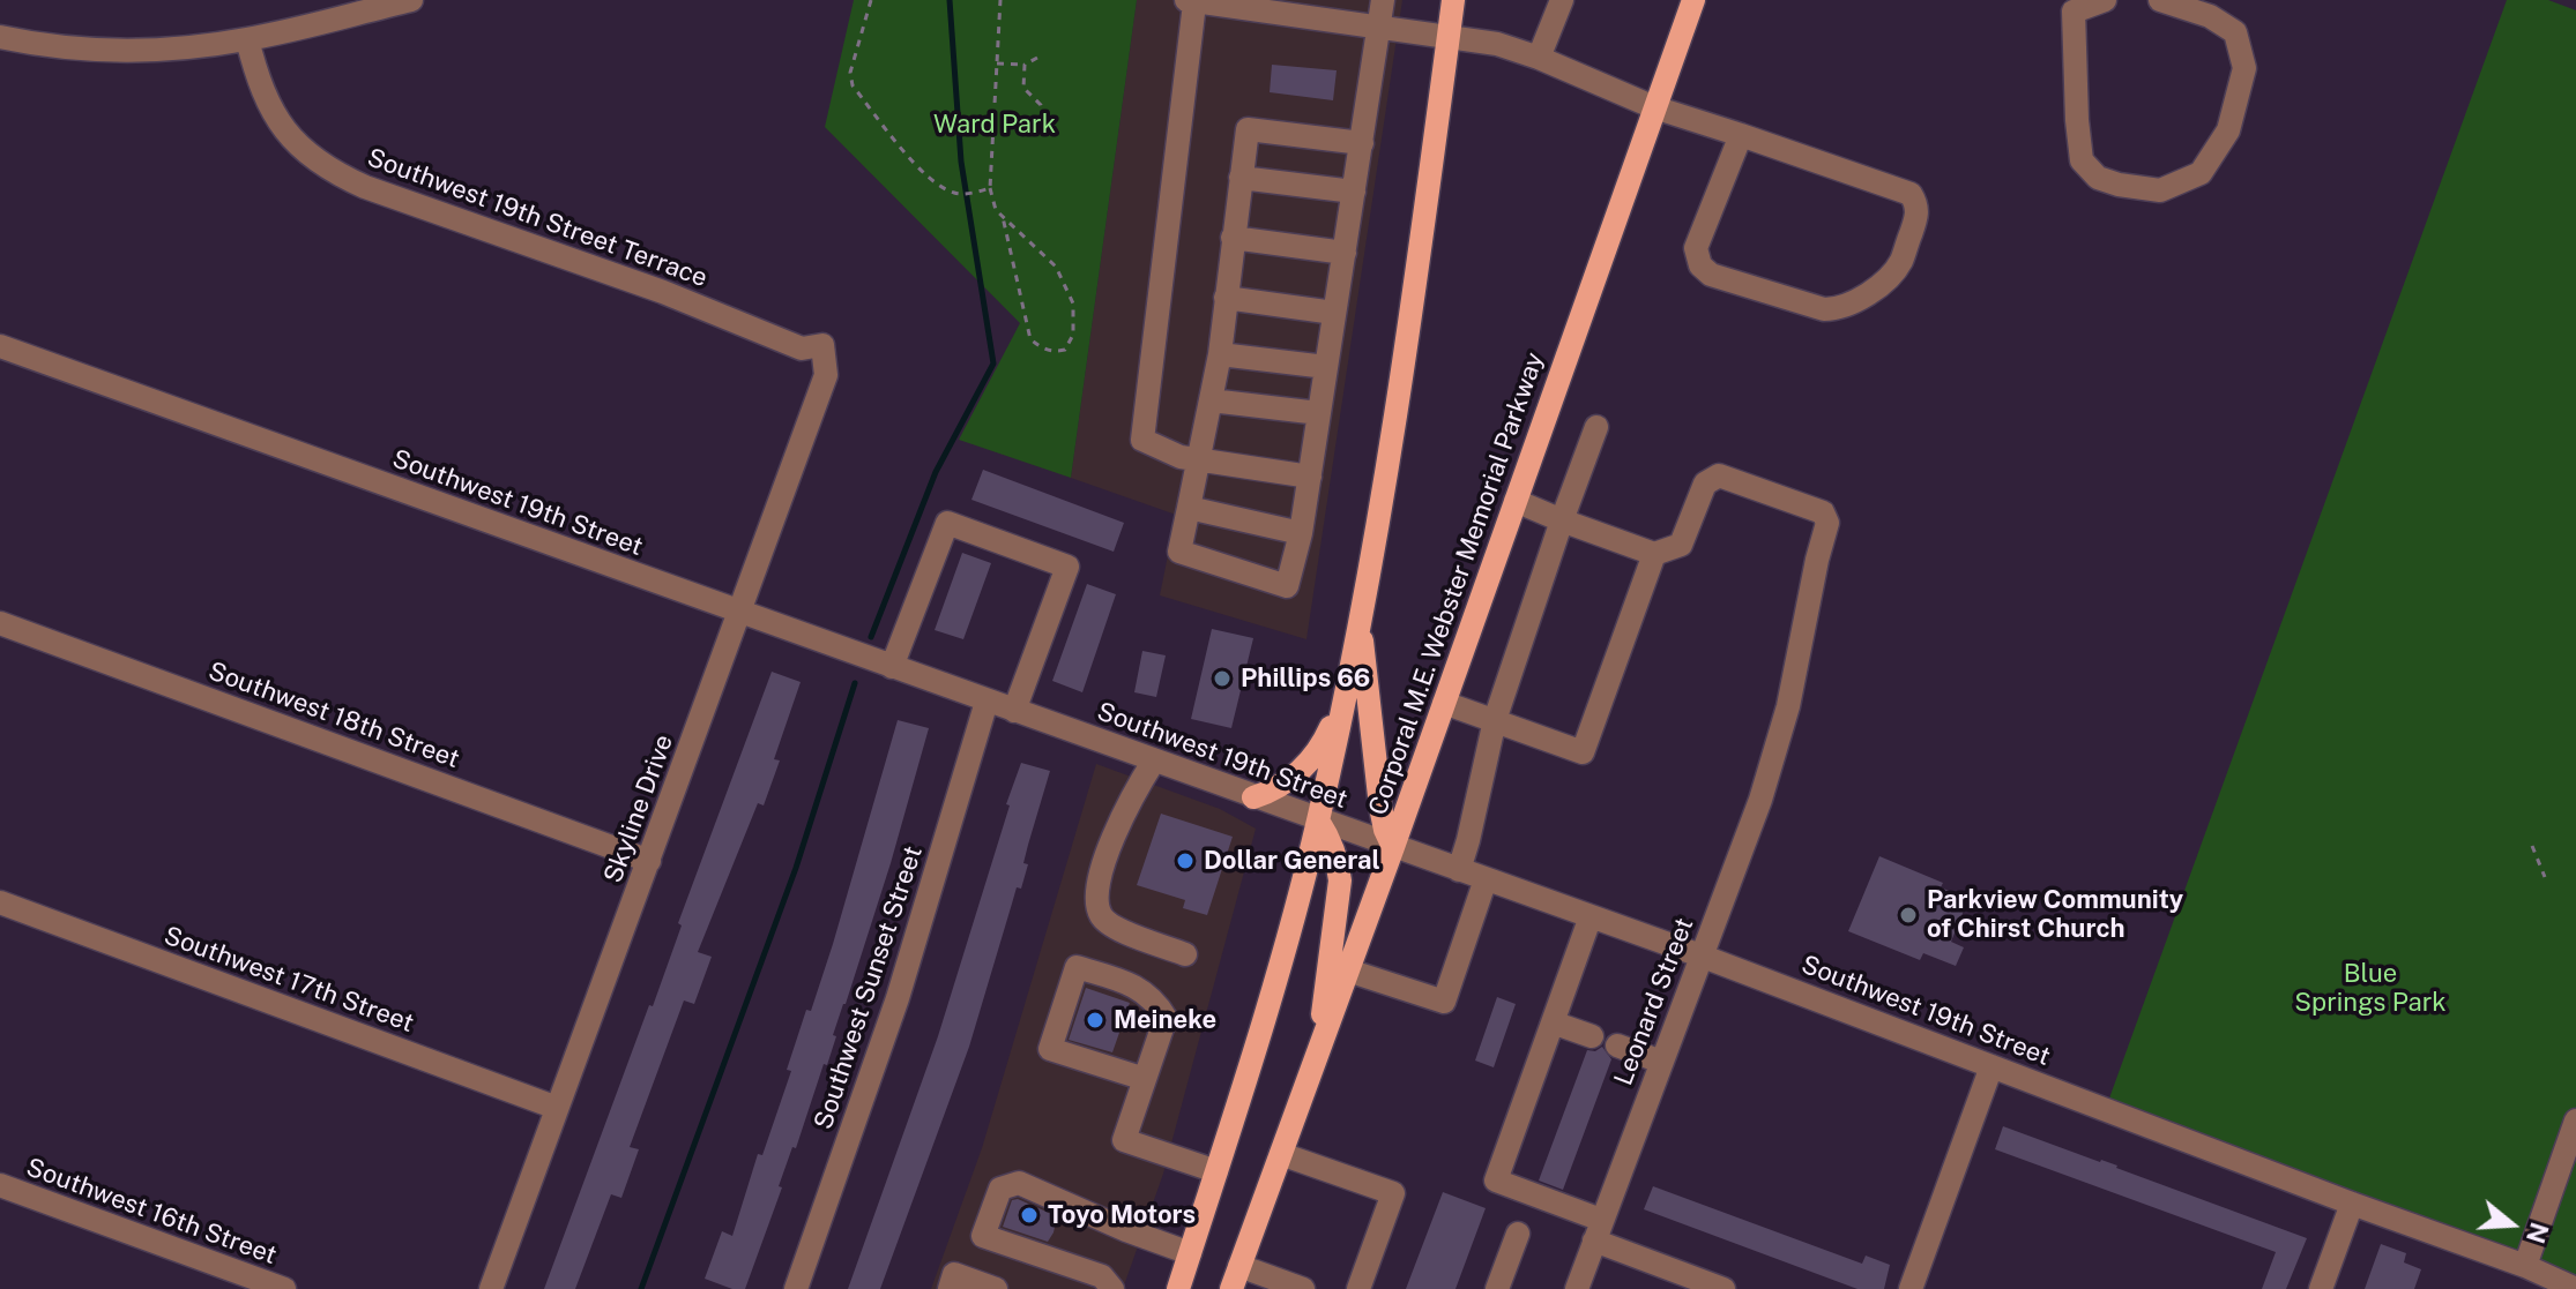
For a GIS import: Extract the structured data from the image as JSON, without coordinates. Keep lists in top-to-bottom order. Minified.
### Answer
{"streets":{"main road":["Corporal M.E. Webster Memorial Parkway"],"street":["Southwest 19th Street Terrace","Southwest 19th Street","Southwest 18th Street","Skyline Drive","Southwest 17th Street","Southwest Sunset Street","Leonard Street","Southwest 16th Street"]},"crossings":[["Southwest 19th Street Terrace","Skyline Drive"],["Southwest 19th Street","Corporal M.E. Webster Memorial Parkway"],["Southwest 19th Street","Skyline Drive"],["Southwest 19th Street","Southwest Sunset Street"],["Southwest 19th Street","Leonard Street"],["Southwest 18th Street","Skyline Drive"],["Skyline Drive","Southwest 17th Street"]],"parks":["Ward Park","Blue Springs Park"],"places":["Phillips 66","Dollar General","Parkview Community of Chirst Church","Meineke","Toyo Motors"],"north":"right"}
